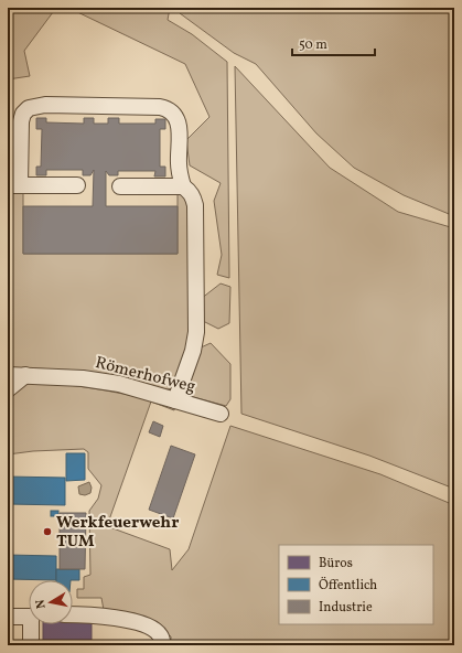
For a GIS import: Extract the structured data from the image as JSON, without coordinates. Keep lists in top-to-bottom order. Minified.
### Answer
{"streets":{"street":["Römerhofweg"]},"places":["Werkfeuerwehr TUM"],"legend":["Büros","Öffentlich","Industrie"],"scale_bar":"50 m","north":"left"}
